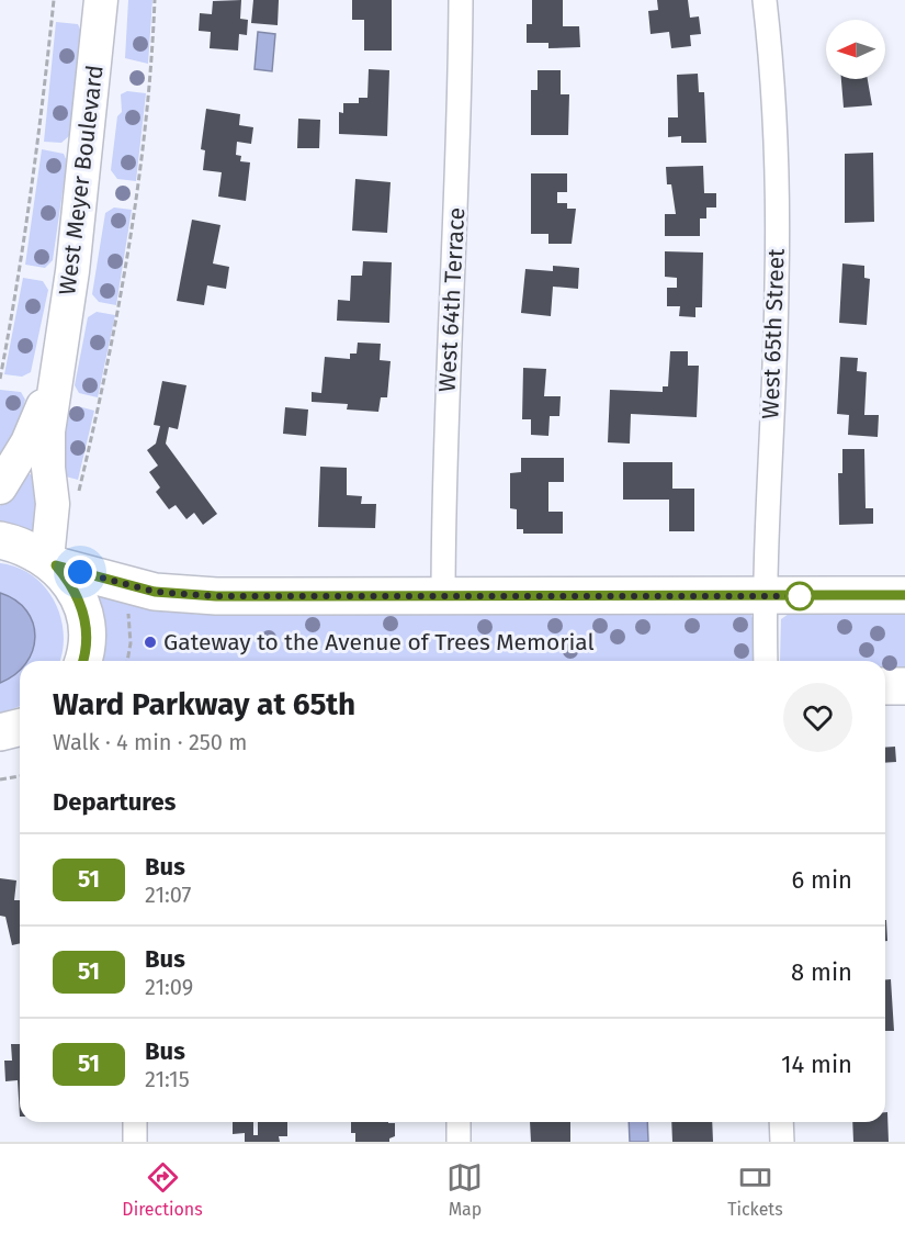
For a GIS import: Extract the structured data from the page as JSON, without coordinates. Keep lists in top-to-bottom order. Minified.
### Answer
{"streets":{"main road":["West Meyer Boulevard"],"street":["West 64th Terrace","West 65th Street"]},"places":["Gateway to the Avenue of Trees Memorial"],"lines":["bus line 51"],"north":"left","page":{"heading":[["Ward Parkway at 65th","Walk · 4 min · 250 m"],"Departures"],"list":[{"mark":"51","name":"Bus","note":"21:07","value":"6 min"},{"mark":"51","name":"Bus","note":"21:09","value":"8 min"},{"mark":"51","name":"Bus","note":"21:15","value":"14 min"}],"tabs":["Directions","Map","Tickets"]}}
